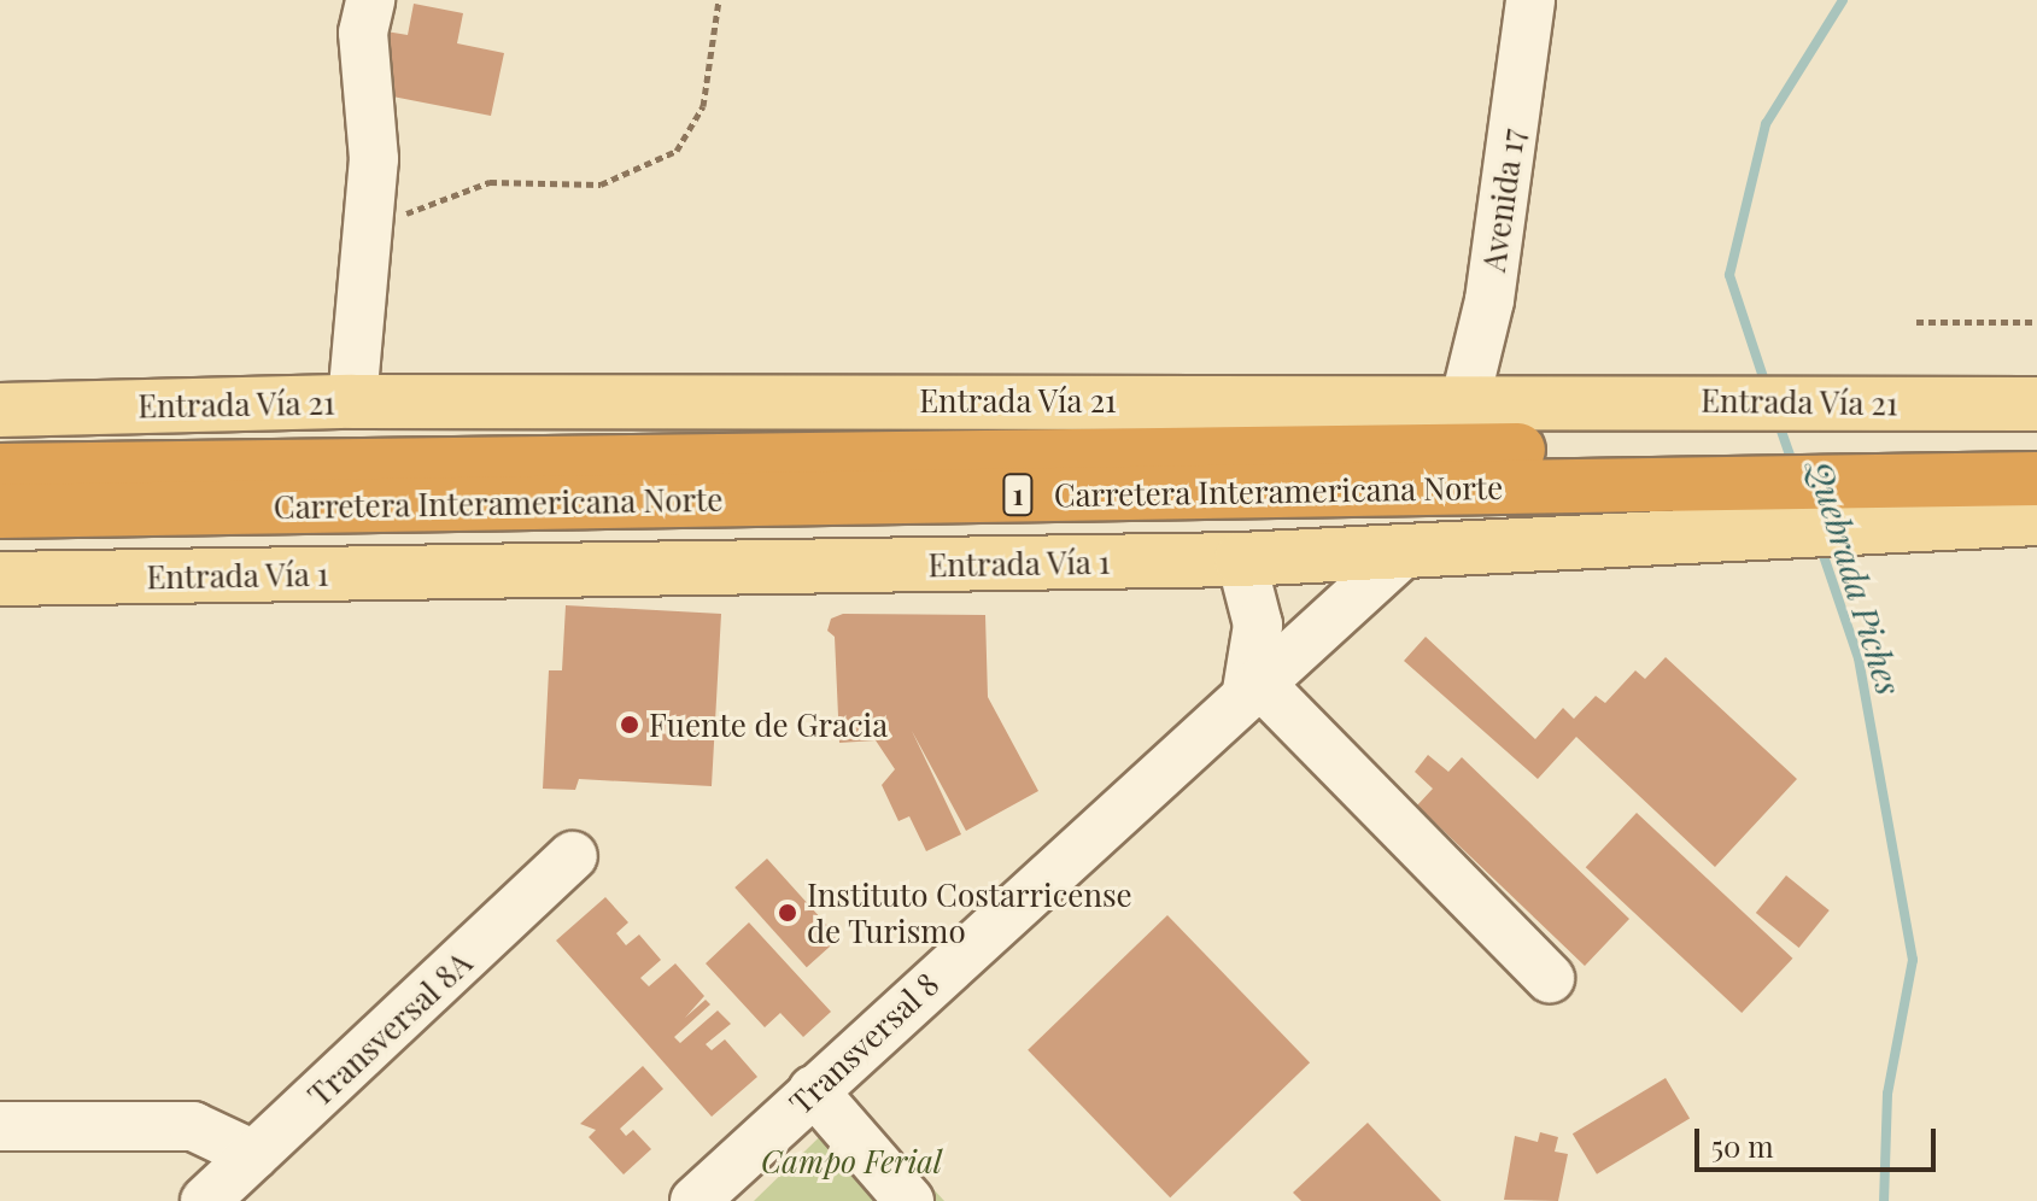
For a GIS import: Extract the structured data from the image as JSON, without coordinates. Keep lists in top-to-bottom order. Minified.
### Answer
{"streets":{"highway":["Carretera Interamericana Norte","1"],"main road":["Entrada Vía 21","Entrada Vía 1"],"street":["Avenida 17","Transversal 8A","Transversal 8"]},"crossings":[["Avenida 17","Entrada Vía 21"],["Entrada Vía 1","Transversal 8"]],"water":["Quebrada Piches"],"parks":["Campo Ferial"],"places":["Fuente de Gracia","Instituto Costarricense de Turismo"],"scale_bar":"50 m"}
